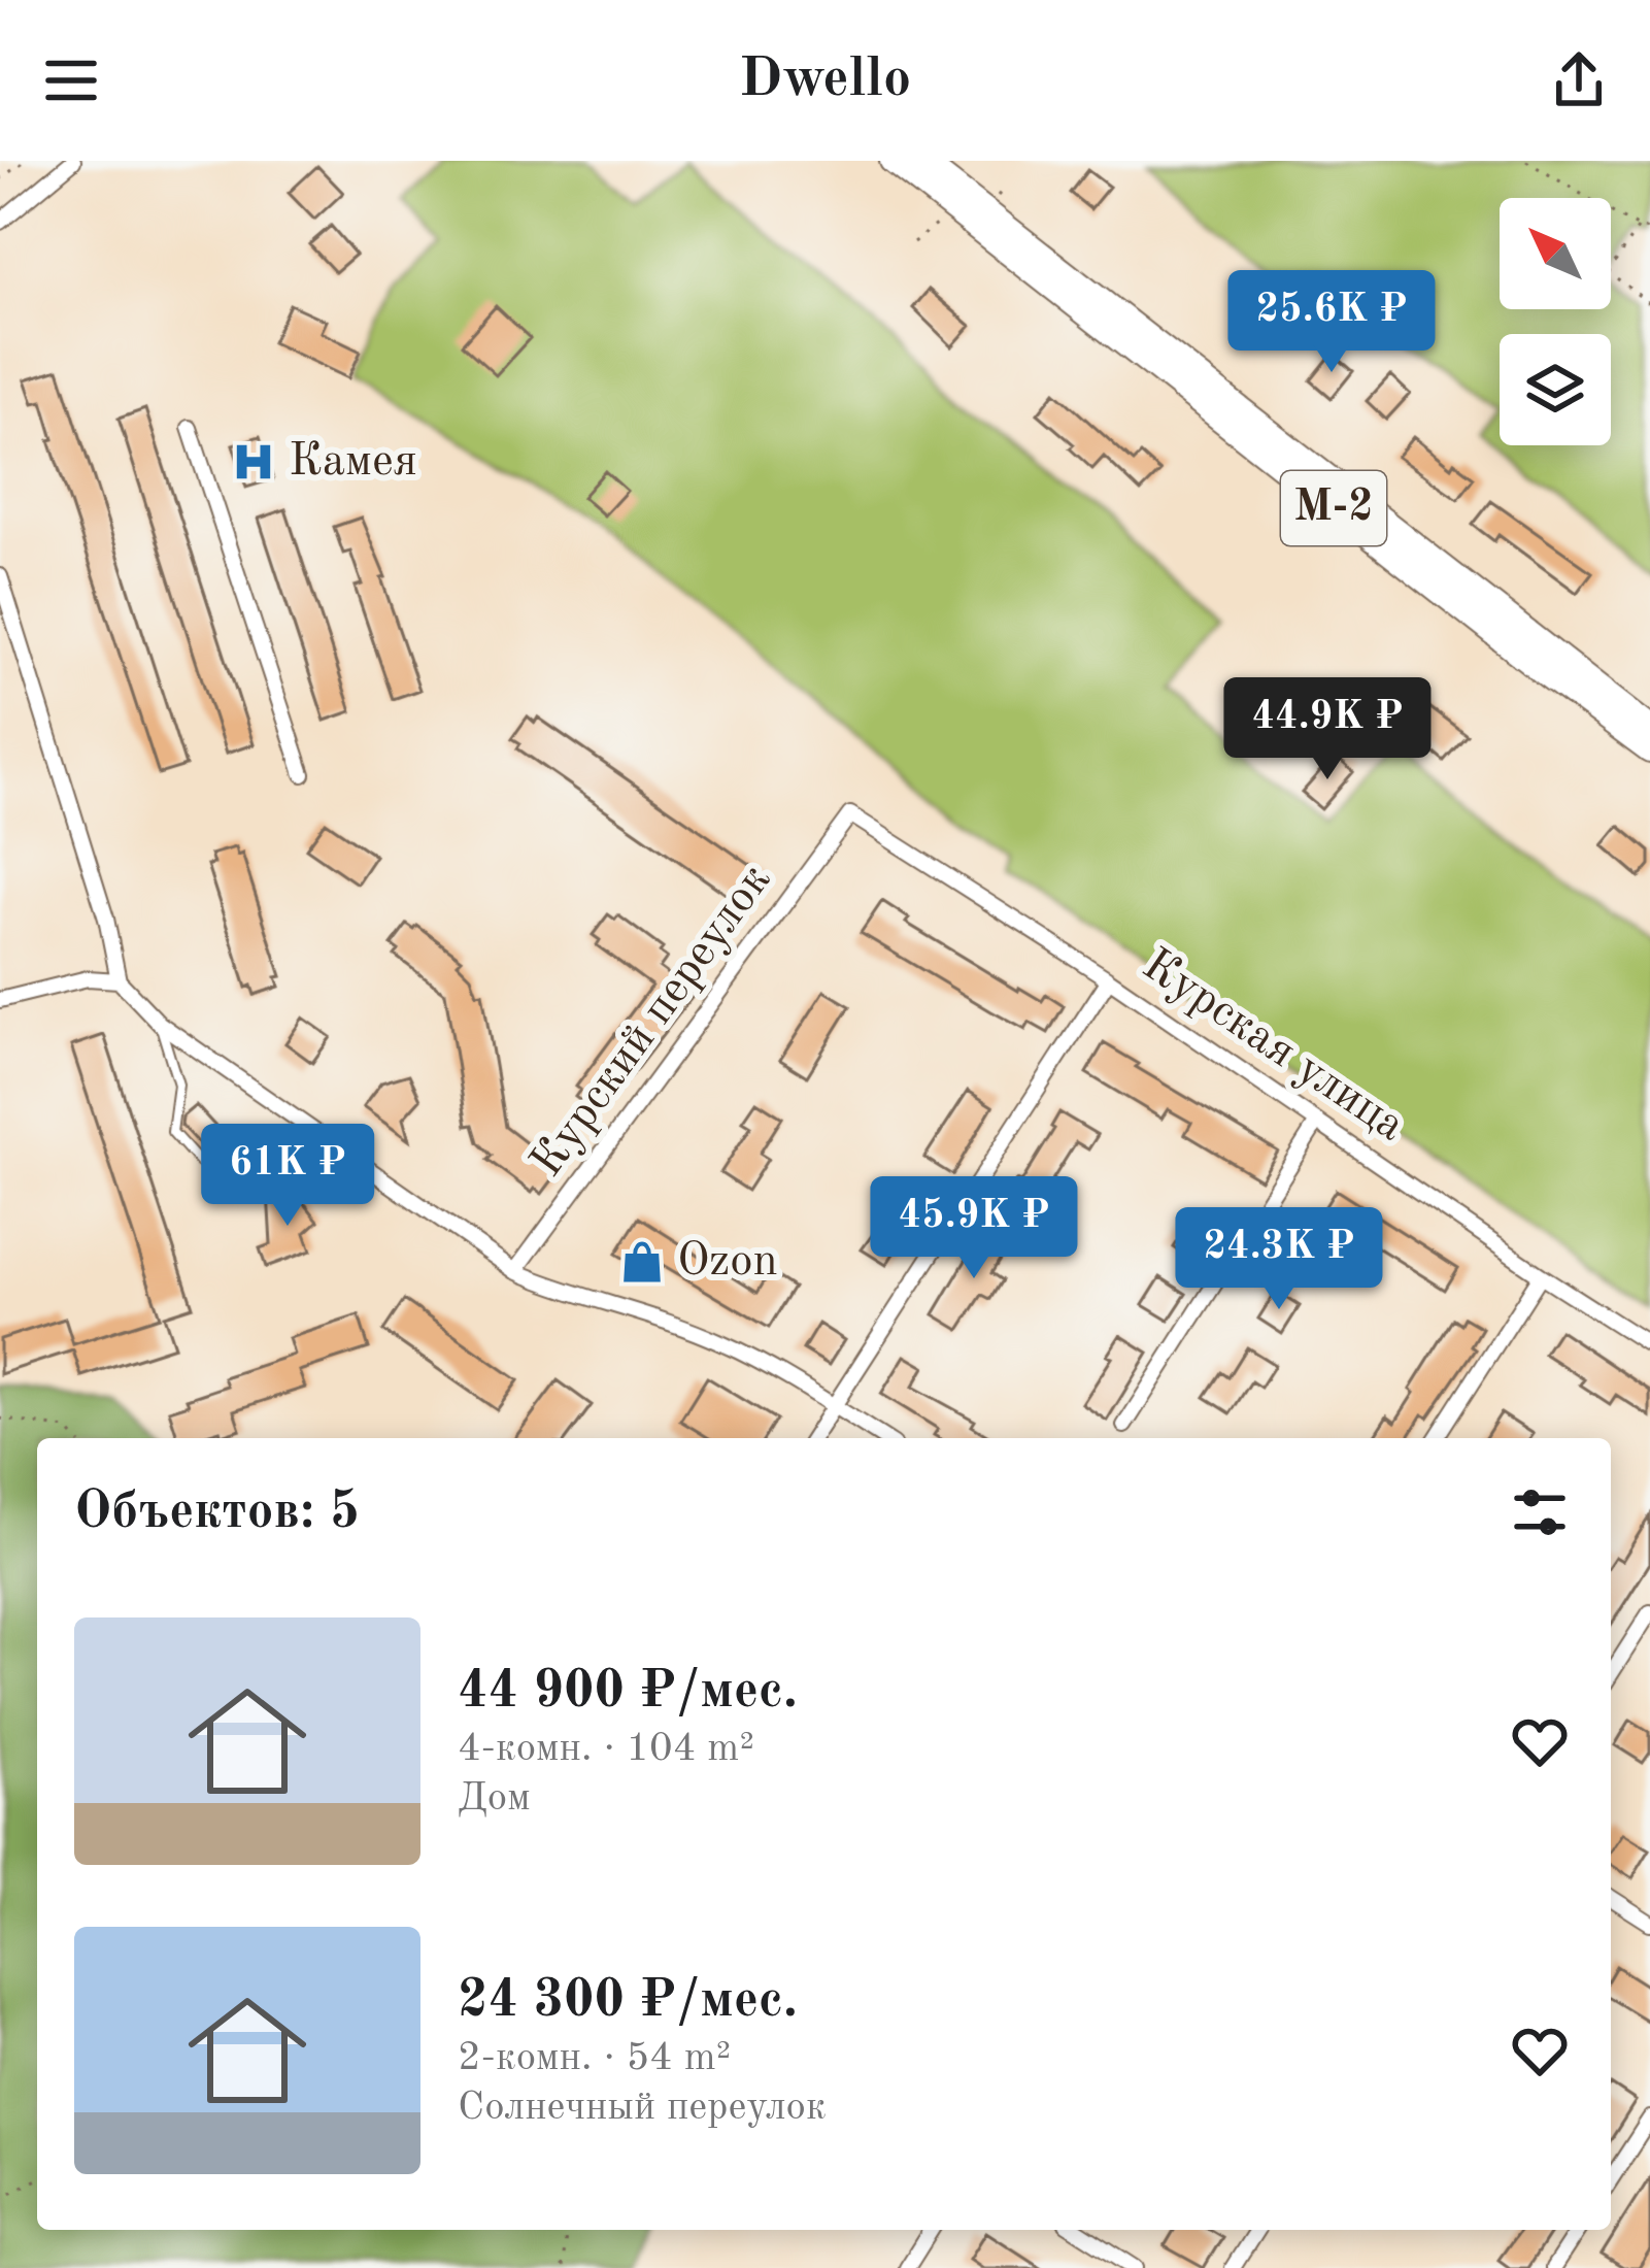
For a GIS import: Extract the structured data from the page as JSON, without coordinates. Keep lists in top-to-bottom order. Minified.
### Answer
{"streets":{"highway":["М-2"],"street":["Курский переулок","Курская улица"]},"crossings":[["Курский переулок","Курская улица"]],"places":{"hospital":["Камея"],"shop":["Ozon"]},"north":"top left","page":{"header":"Dwello","price":["25.6K ₽","44.9K ₽","61K ₽","45.9K ₽","24.3K ₽"],"heading":"Объектов: 5","list":[{"name":"44 900 ₽/мес.","note":"4-комн. · 104 m² · Дом"},{"name":"24 300 ₽/мес.","note":"2-комн. · 54 m² · Солнечный переулок"}]}}
